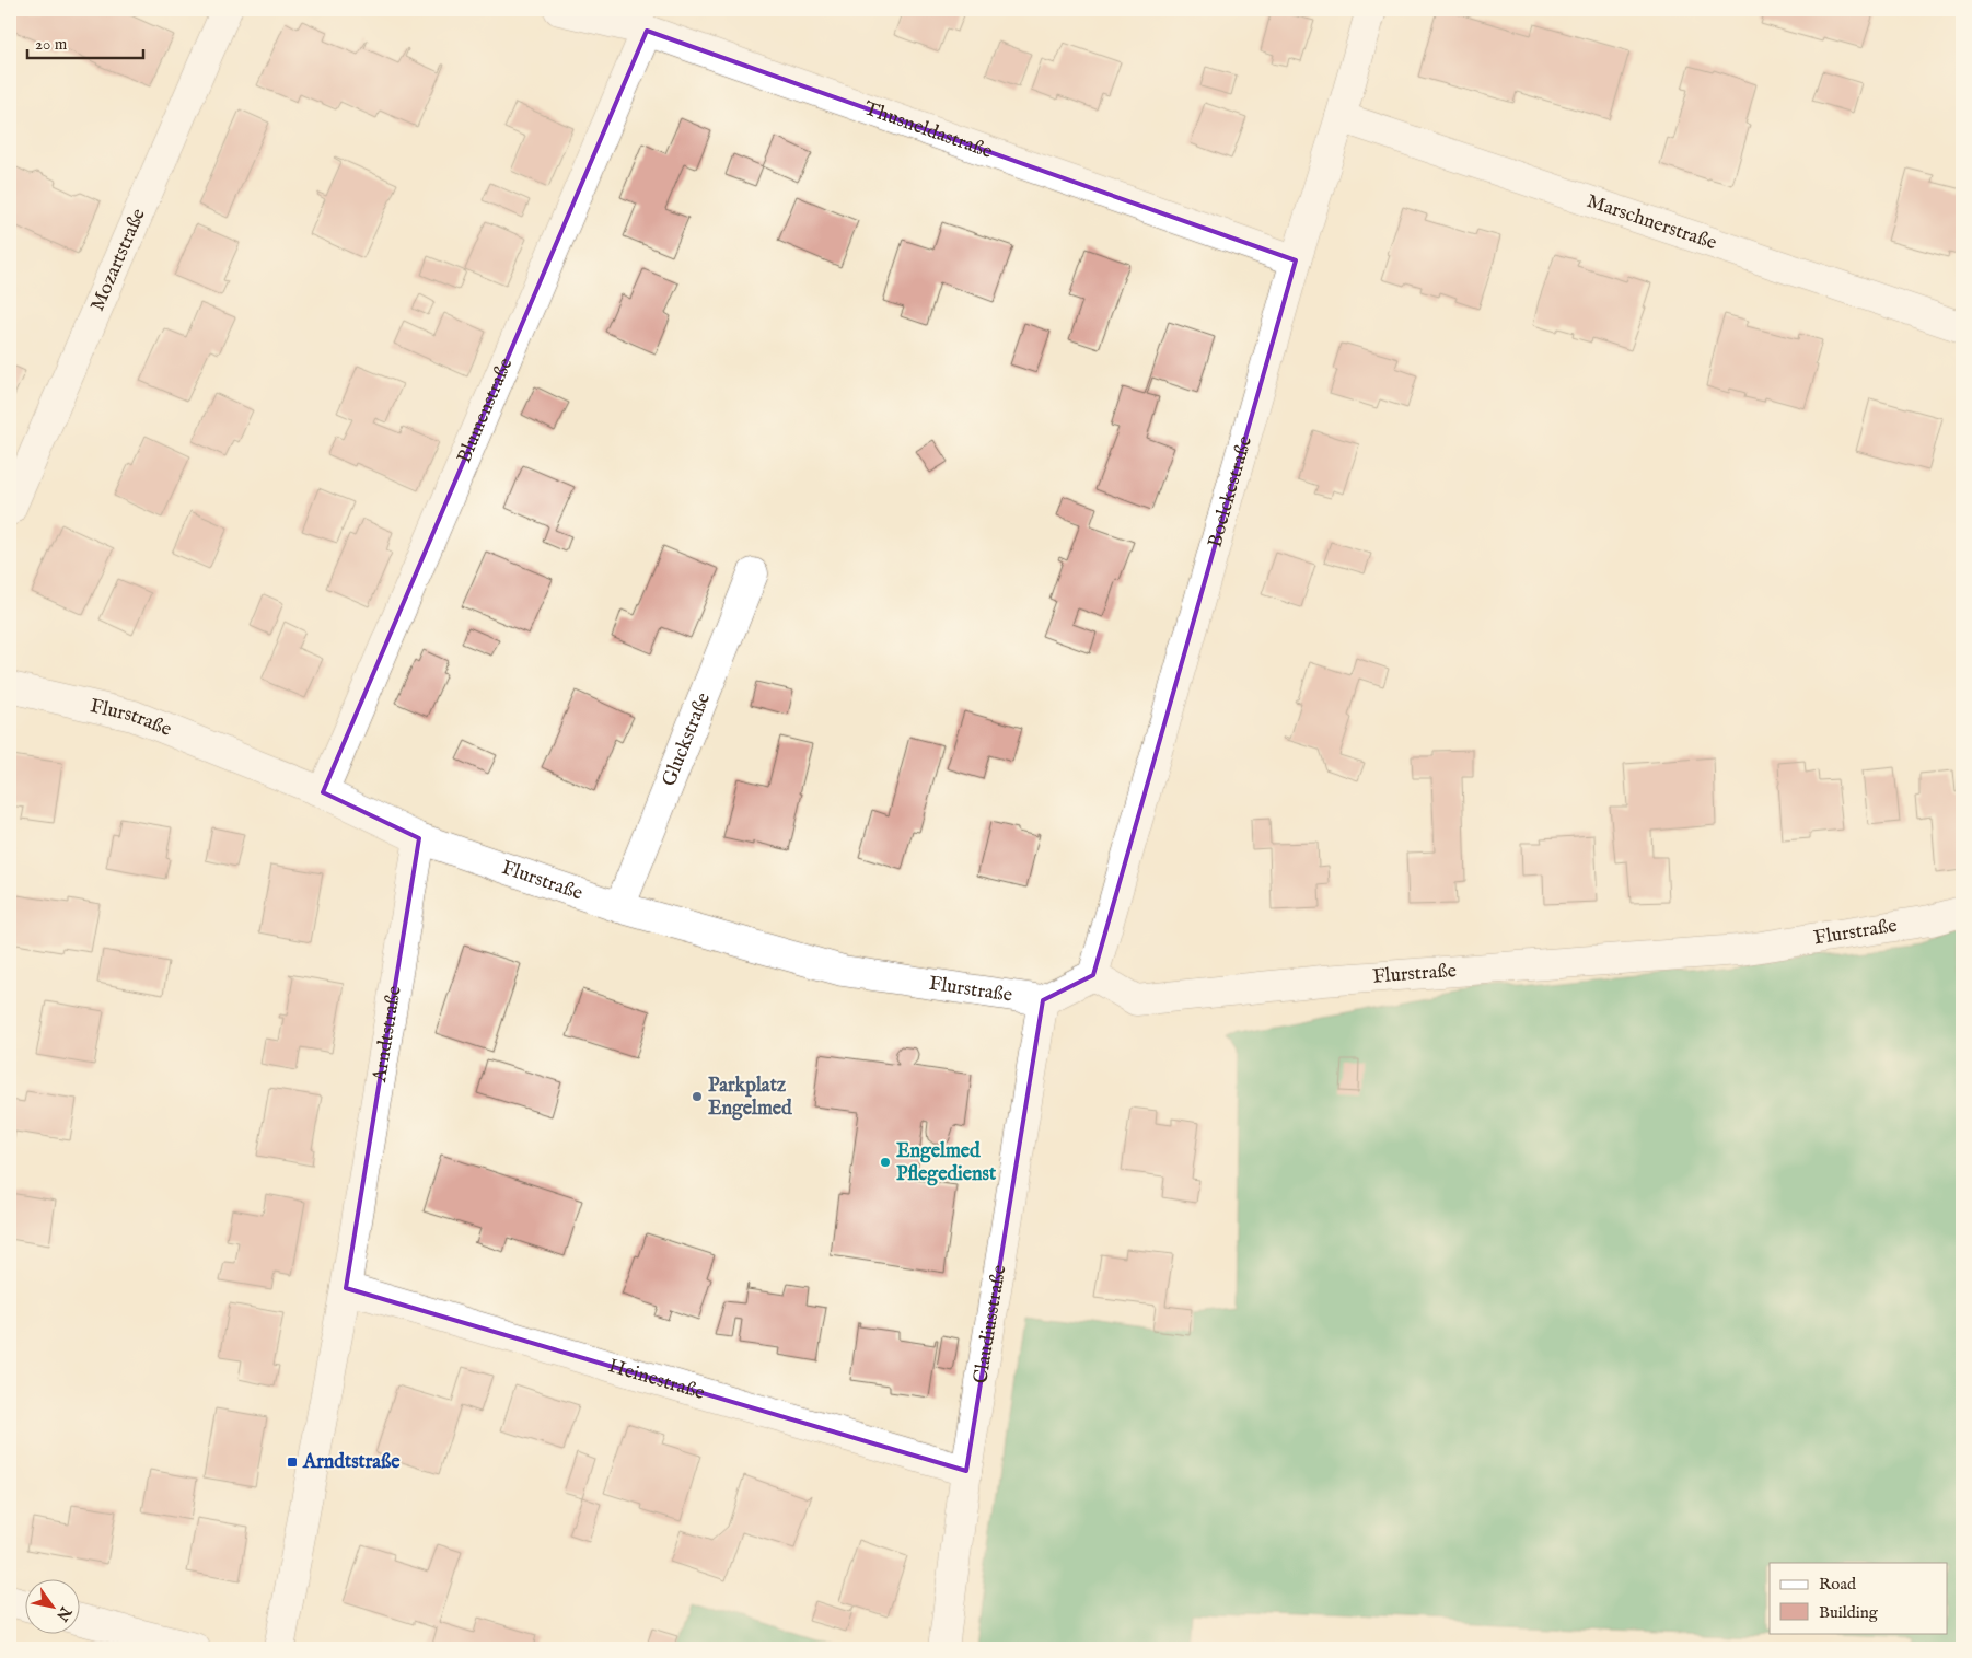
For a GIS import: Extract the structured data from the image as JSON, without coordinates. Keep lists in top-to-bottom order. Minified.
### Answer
{"streets":{"street":["Thusneldastraße","Marschnerstraße","Mozartstraße","Blumenstraße","Boelckestraße","Flurstraße","Gluckstraße","Arndtstraße","Claudiusstraße","Heinestraße"]},"crossings":[["Thusneldastraße","Blumenstraße"],["Thusneldastraße","Boelckestraße"],["Marschnerstraße","Boelckestraße"],["Blumenstraße","Flurstraße"],["Boelckestraße","Flurstraße"],["Flurstraße","Gluckstraße"],["Flurstraße","Arndtstraße"],["Flurstraße","Claudiusstraße"],["Arndtstraße","Heinestraße"],["Claudiusstraße","Heinestraße"]],"places":{"other":["Parkplatz Engelmed","Engelmed Pflegedienst"],"transit":["Arndtstraße"]},"legend":["Road","Building"],"scale_bar":"20 m","north":"bottom right"}
